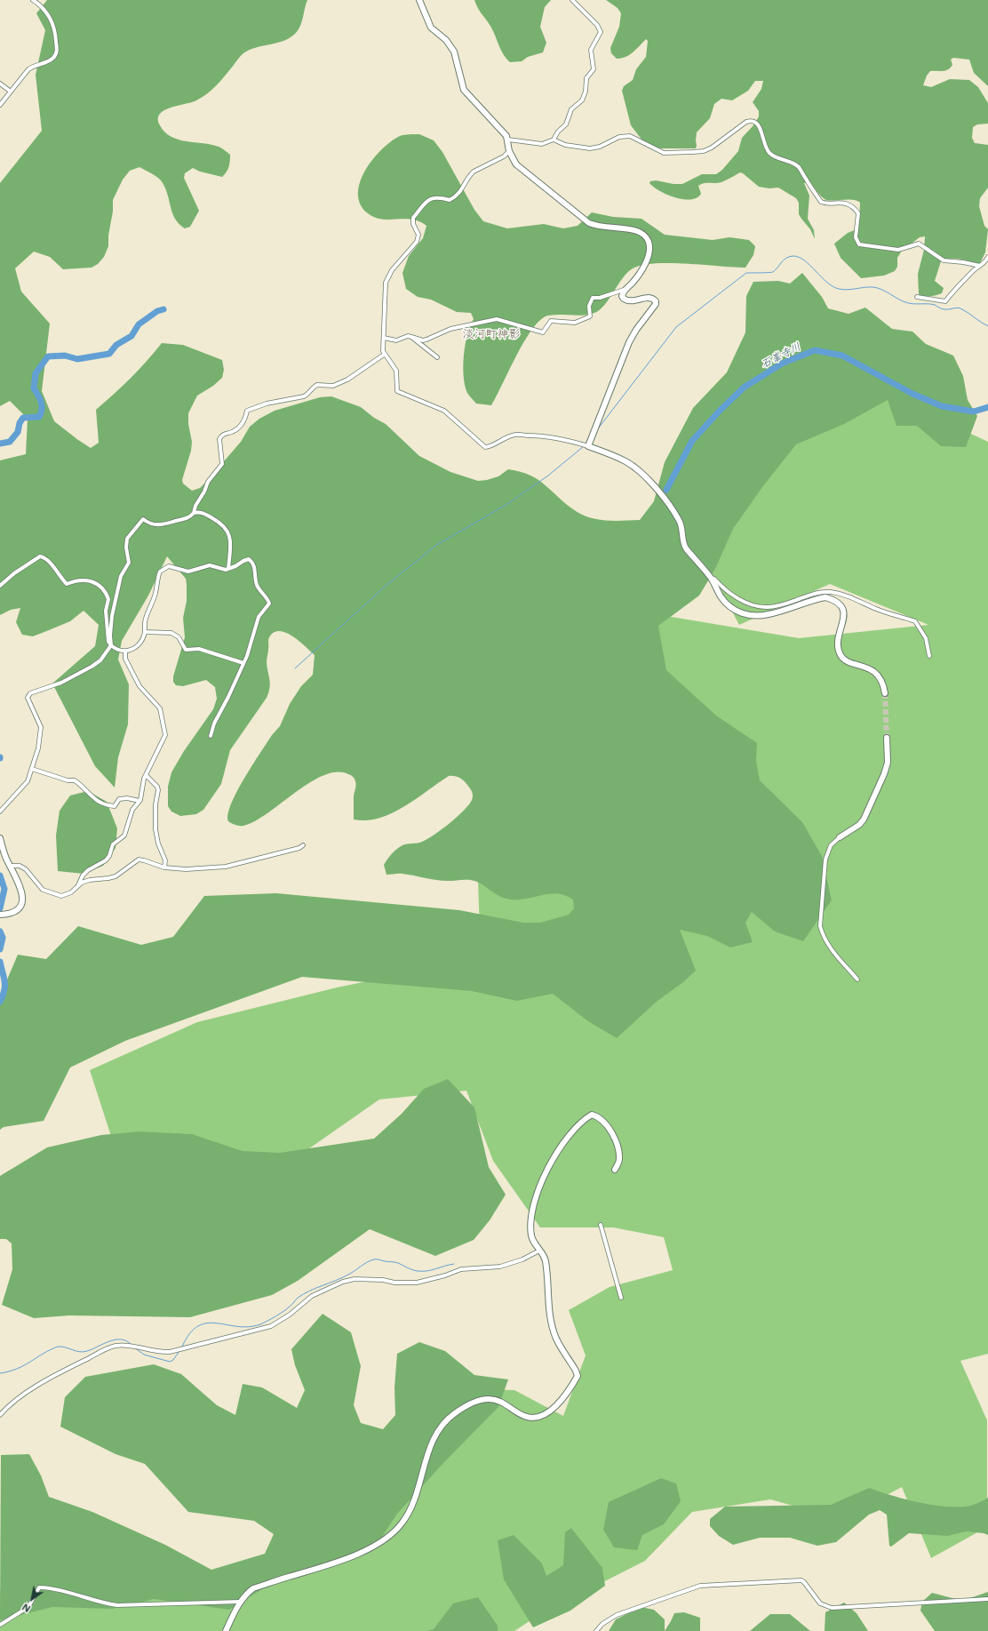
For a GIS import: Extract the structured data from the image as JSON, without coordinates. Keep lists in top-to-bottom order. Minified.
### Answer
{"districts":["淡河町神影"],"water":["石峯寺川"],"north":"bottom left"}
